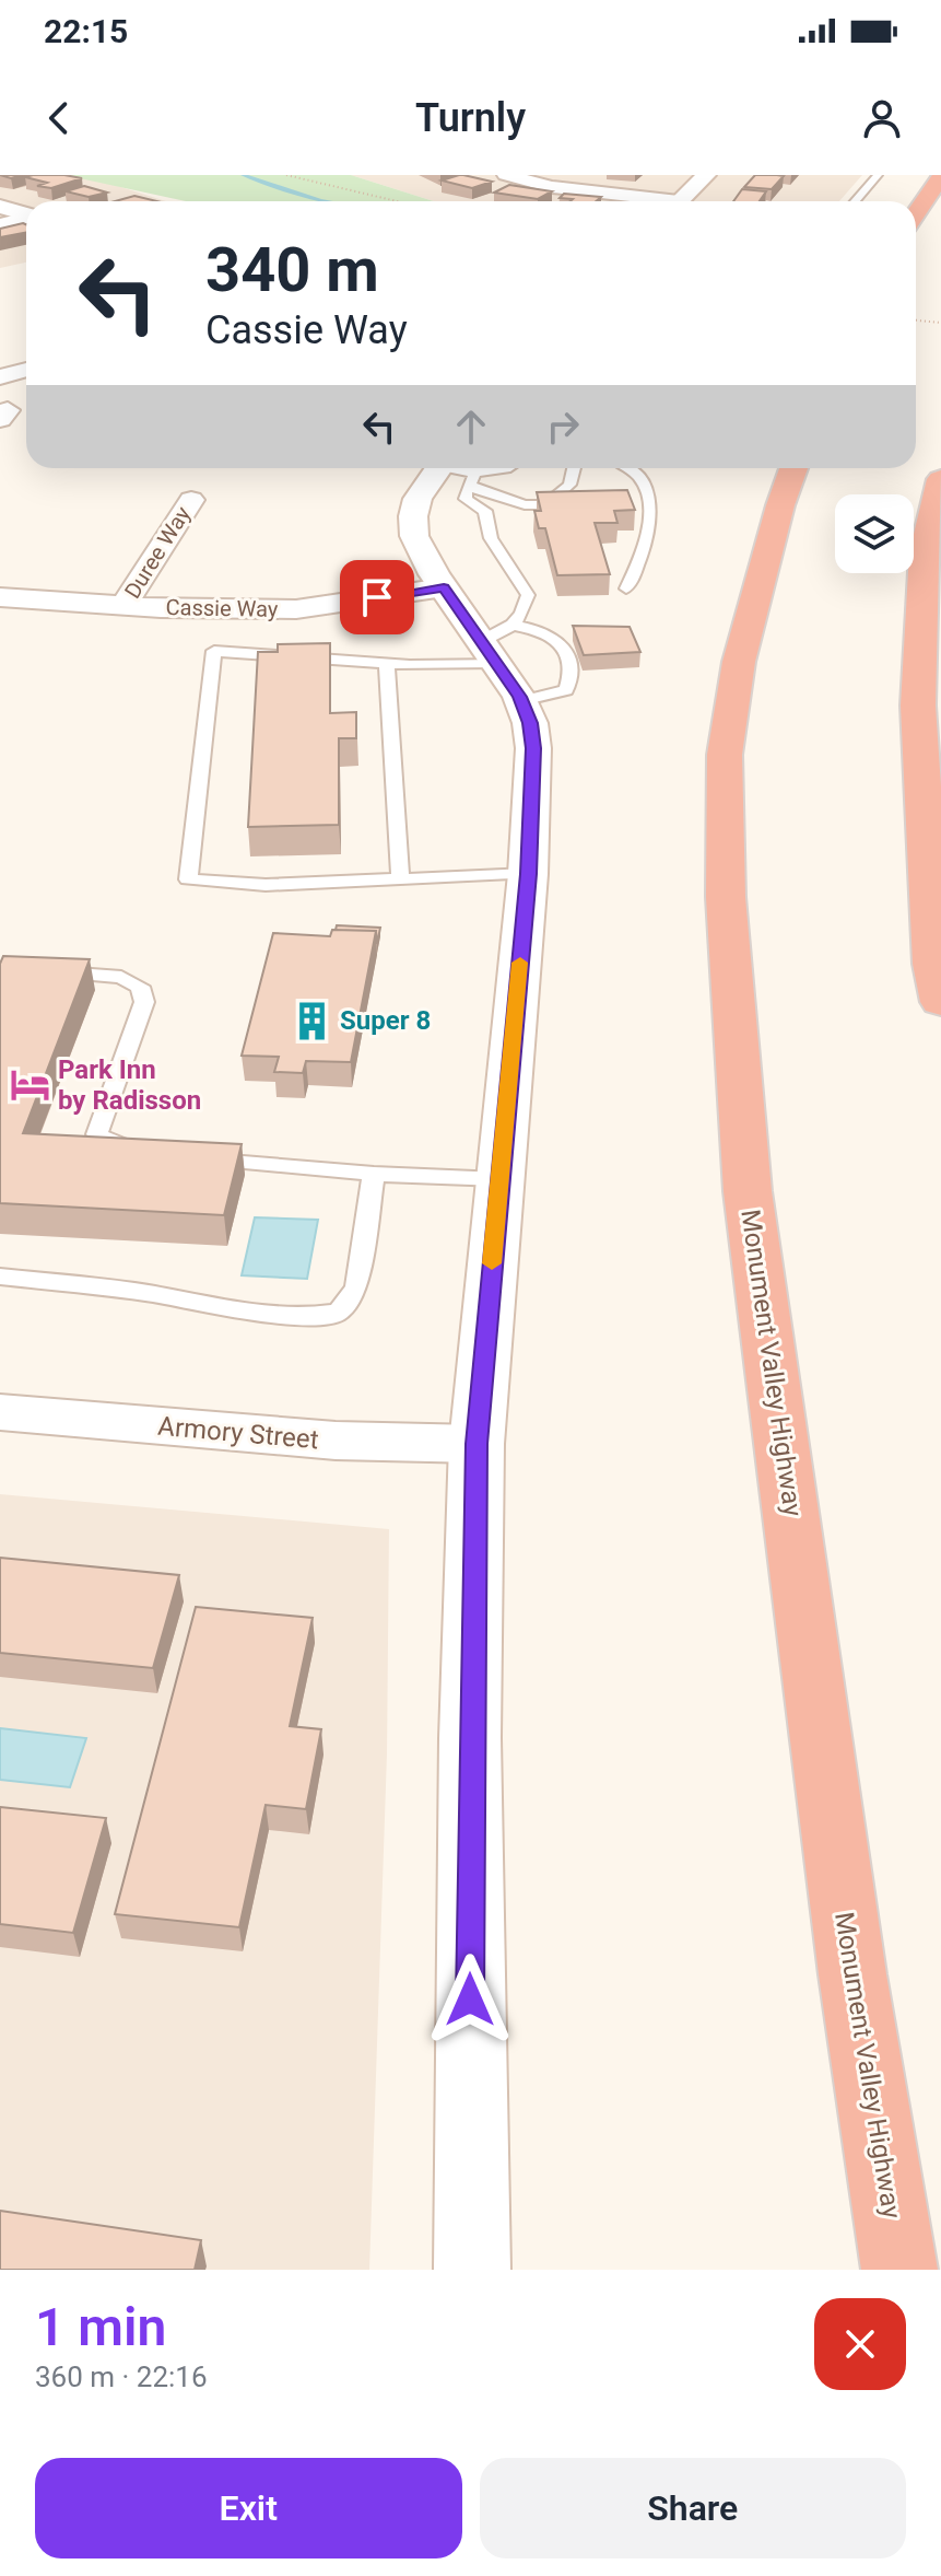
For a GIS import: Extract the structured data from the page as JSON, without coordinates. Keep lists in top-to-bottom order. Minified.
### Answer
{"streets":{"highway":["Monument Valley Highway"],"street":["Duree Way","Cassie Way","Armory Street"]},"crossings":[["Duree Way","Cassie Way"]],"places":{"building":["Super 8"],"hotel":["Park Inn by Radisson"]},"page":{"status":"22:15","header":"Turnly","turn":["340 m","Cassie Way"],"heading":["1 min","360 m · 22:16"],"buttons":["Exit","Share"]}}
